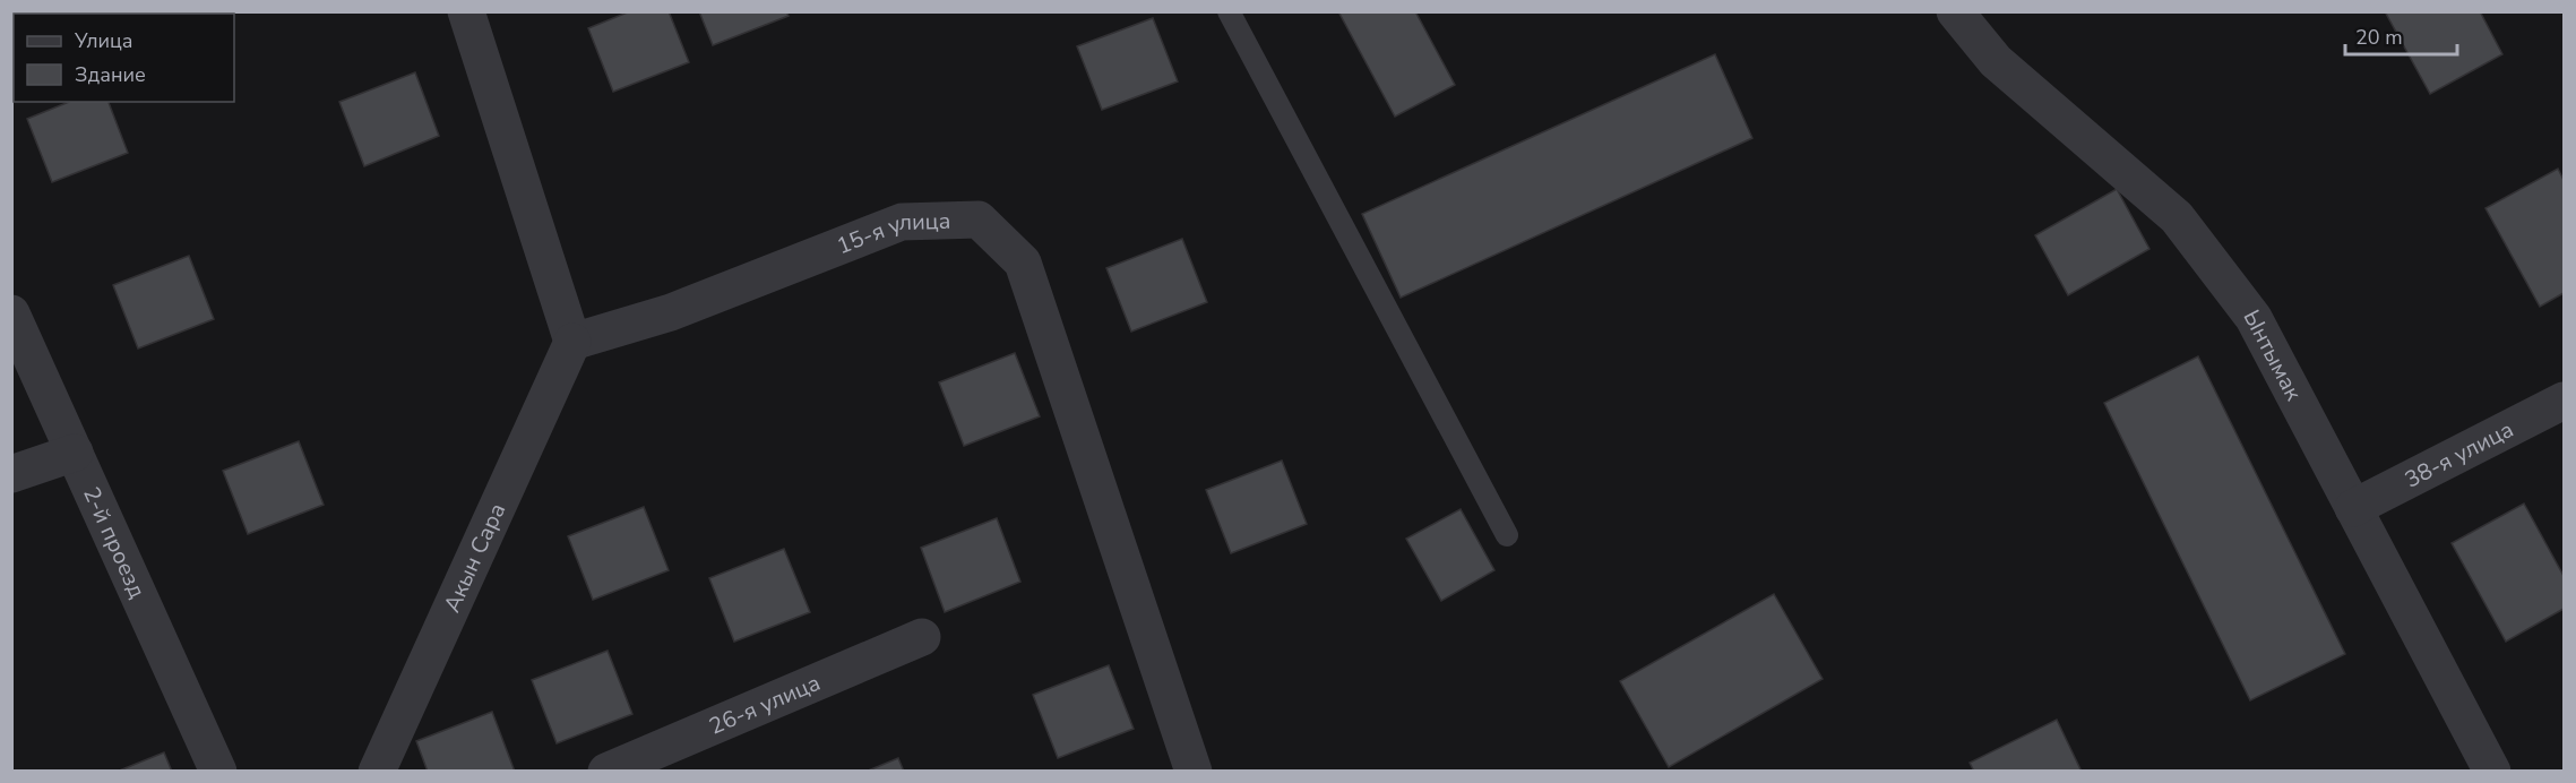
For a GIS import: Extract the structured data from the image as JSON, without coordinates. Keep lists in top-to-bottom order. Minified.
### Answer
{"streets":{"street":["15-я улица","Ынтымак","38-я улица","2-й проезд","Акын Сара","26-я улица"]},"crossings":[["15-я улица","Акын Сара"],["Ынтымак","38-я улица"]],"legend":["Улица","Здание"],"scale_bar":"20 m"}
